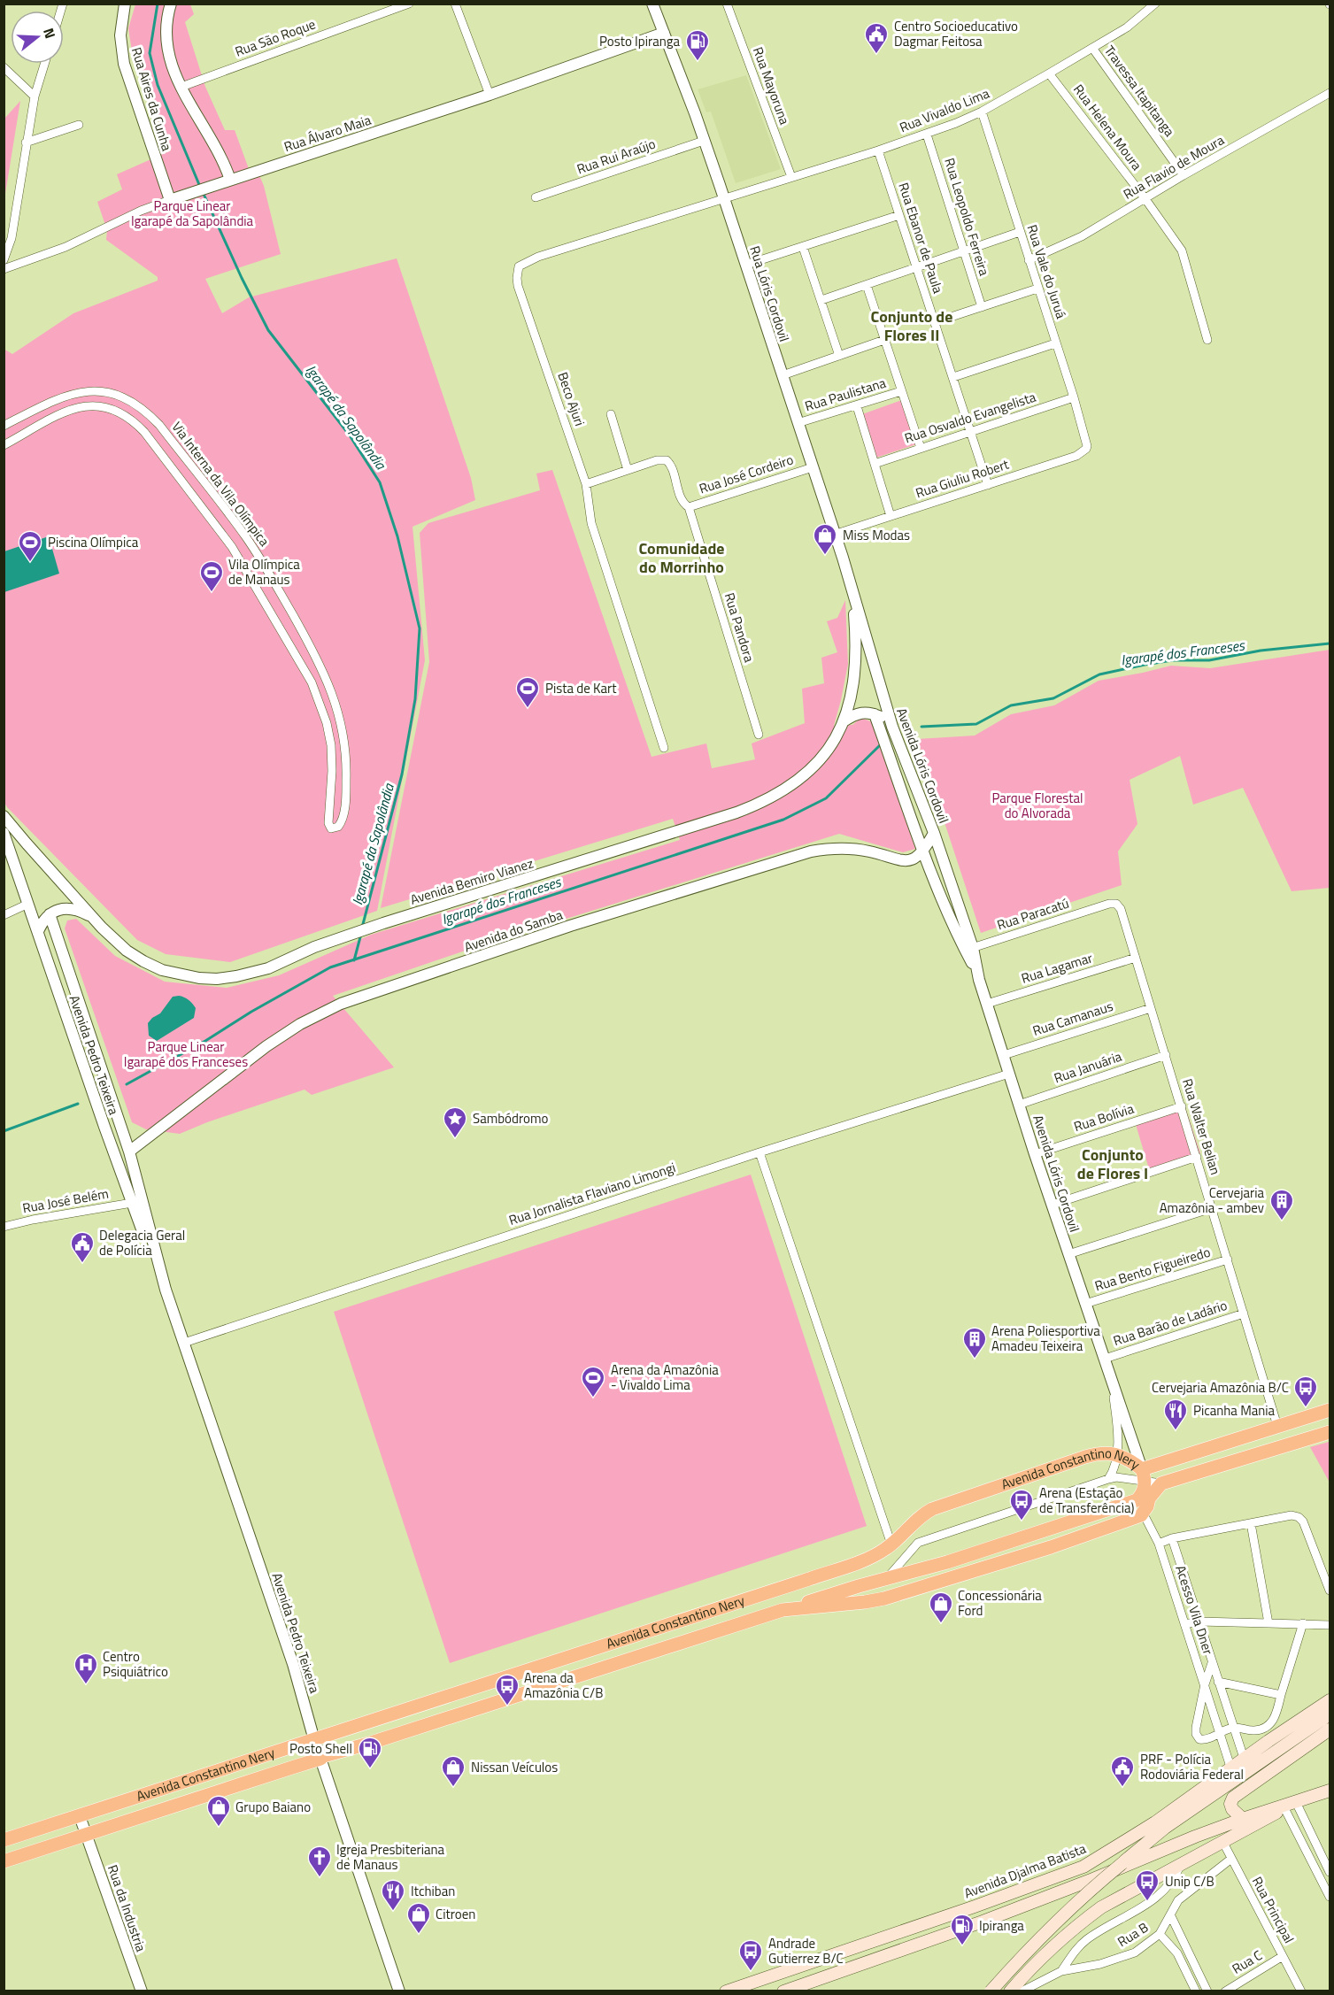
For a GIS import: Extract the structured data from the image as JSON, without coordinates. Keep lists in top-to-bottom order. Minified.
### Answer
{"streets":{"highway":["Avenida Constantino Nery"],"main road":["Avenida Djalma Batista"],"street":["Rua São Roque","Rua Mayoruna","Travessa Itapitanga","Rua Aires da Cunha","Rua Vivaldo Lima","Rua Helena Moura","Rua Álvaro Maia","Rua Rui Araújo","Rua Flavio de Moura","Rua Leopoldo Ferreira","Rua Ebanor de Paula","Rua Vale do Juruá","Rua Lóris Cordovil","Rua Paulistana","Beco Ajuri","Rua Osvaldo Evangelista","Rua José Cordeiro","Rua Giuliu Robert","Via Interna da Vila Olímpica","Rua Pandora","Avenida Lóris Cordovil","Avenida Bemiro Vianez","Rua Paracatú","Avenida do Samba","Rua Lagamar","Rua Camanaus","Avenida Pedro Teixeira","Rua Januária","Rua Bolívia","Rua Walter Belian","Rua Jornalista Flaviano Limongi","Rua José Belém","Rua Bento Figueiredo","Rua Barão de Ladário","Acesso Vila Dner","Rua da Industria","Rua Principal","Rua B","Rua C"]},"crossings":[["Rua Mayoruna","Rua Vivaldo Lima"],["Travessa Itapitanga","Rua Vivaldo Lima"],["Travessa Itapitanga","Rua Flavio de Moura"],["Rua Aires da Cunha","Rua Álvaro Maia"],["Rua Vivaldo Lima","Rua Helena Moura"],["Rua Vivaldo Lima","Rua Leopoldo Ferreira"],["Rua Vivaldo Lima","Rua Ebanor de Paula"],["Rua Vivaldo Lima","Rua Vale do Juruá"],["Rua Vivaldo Lima","Rua Lóris Cordovil"],["Rua Vivaldo Lima","Beco Ajuri"],["Rua Helena Moura","Rua Flavio de Moura"],["Rua Álvaro Maia","Rua Lóris Cordovil"],["Rua Rui Araújo","Rua Lóris Cordovil"],["Rua Flavio de Moura","Rua Vale do Juruá"],["Rua Ebanor de Paula","Rua Osvaldo Evangelista"],["Rua Ebanor de Paula","Rua Giuliu Robert"],["Rua Vale do Juruá","Rua Osvaldo Evangelista"],["Rua Vale do Juruá","Rua Giuliu Robert"],["Rua Lóris Cordovil","Rua Paulistana"],["Rua Lóris Cordovil","Beco Ajuri"],["Rua Lóris Cordovil","Rua José Cordeiro"],["Rua Lóris Cordovil","Rua Giuliu Robert"],["Rua Lóris Cordovil","Avenida Lóris Cordovil"],["Rua Lóris Cordovil","Avenida Bemiro Vianez"],["Beco Ajuri","Rua Pandora"],["Rua José Cordeiro","Rua Pandora"],["Avenida Lóris Cordovil","Avenida Bemiro Vianez"],["Avenida Lóris Cordovil","Rua Paracatú"],["Avenida Lóris Cordovil","Avenida do Samba"],["Avenida Lóris Cordovil","Rua Lagamar"],["Avenida Lóris Cordovil","Rua Camanaus"],["Avenida Lóris Cordovil","Rua Januária"],["Avenida Lóris Cordovil","Rua Bolívia"],["Avenida Lóris Cordovil","Rua Jornalista Flaviano Limongi"],["Avenida Lóris Cordovil","Rua Bento Figueiredo"],["Avenida Lóris Cordovil","Rua Barão de Ladário"],["Avenida Lóris Cordovil","Avenida Constantino Nery"],["Avenida Bemiro Vianez","Avenida Pedro Teixeira"],["Rua Paracatú","Rua Walter Belian"],["Avenida do Samba","Avenida Pedro Teixeira"],["Rua Lagamar","Rua Walter Belian"],["Rua Camanaus","Rua Walter Belian"],["Avenida Pedro Teixeira","Rua Jornalista Flaviano Limongi"],["Avenida Pedro Teixeira","Rua José Belém"],["Avenida Pedro Teixeira","Avenida Constantino Nery"],["Rua Januária","Rua Walter Belian"],["Rua Bolívia","Rua Walter Belian"],["Rua Walter Belian","Rua Bento Figueiredo"],["Rua Walter Belian","Rua Barão de Ladário"],["Rua Walter Belian","Avenida Constantino Nery"],["Avenida Constantino Nery","Acesso Vila Dner"],["Avenida Constantino Nery","Rua da Industria"],["Acesso Vila Dner","Avenida Djalma Batista"],["Rua Principal","Rua B"],["Rua Principal","Rua C"]],"districts":["Conjunto de Flores II","Comunidade do Morrinho","Conjunto de Flores I"],"water":["Igarapé da Sapolândia","Igarapé dos Franceses"],"parks":["Parque Linear Igarapé da Sapolândia","Parque Florestal do Alvorada","Parque Linear Igarapé dos Franceses"],"places":{"public building":["Centro Socioeducativo Dagmar Feitosa","Delegacia Geral de Polícia","PRF - Polícia Rodoviária Federal"],"fuel station":["Posto Ipiranga","Posto Shell","Ipiranga"],"shop":["Miss Modas","Concessionária Ford","Nissan Veículos","Grupo Baiano","Citroen"],"sports":["Piscina Olímpica","Vila Olímpica de Manaus","Pista de Kart","Arena da Amazônia - Vivaldo Lima"],"place":["Sambódromo"],"building":["Cervejaria Amazônia - ambev","Arena Poliesportiva Amadeu Teixeira"],"bus stop":["Cervejaria Amazônia B/C","Arena (Estação de Transferência)","Arena da Amazônia C/B","Unip C/B","Andrade Gutierrez B/C"],"restaurant":["Picanha Mania","Itchiban"],"hospital":["Centro Psiquiátrico"],"church":["Igreja Presbiteriana de Manaus"]},"north":"right"}
